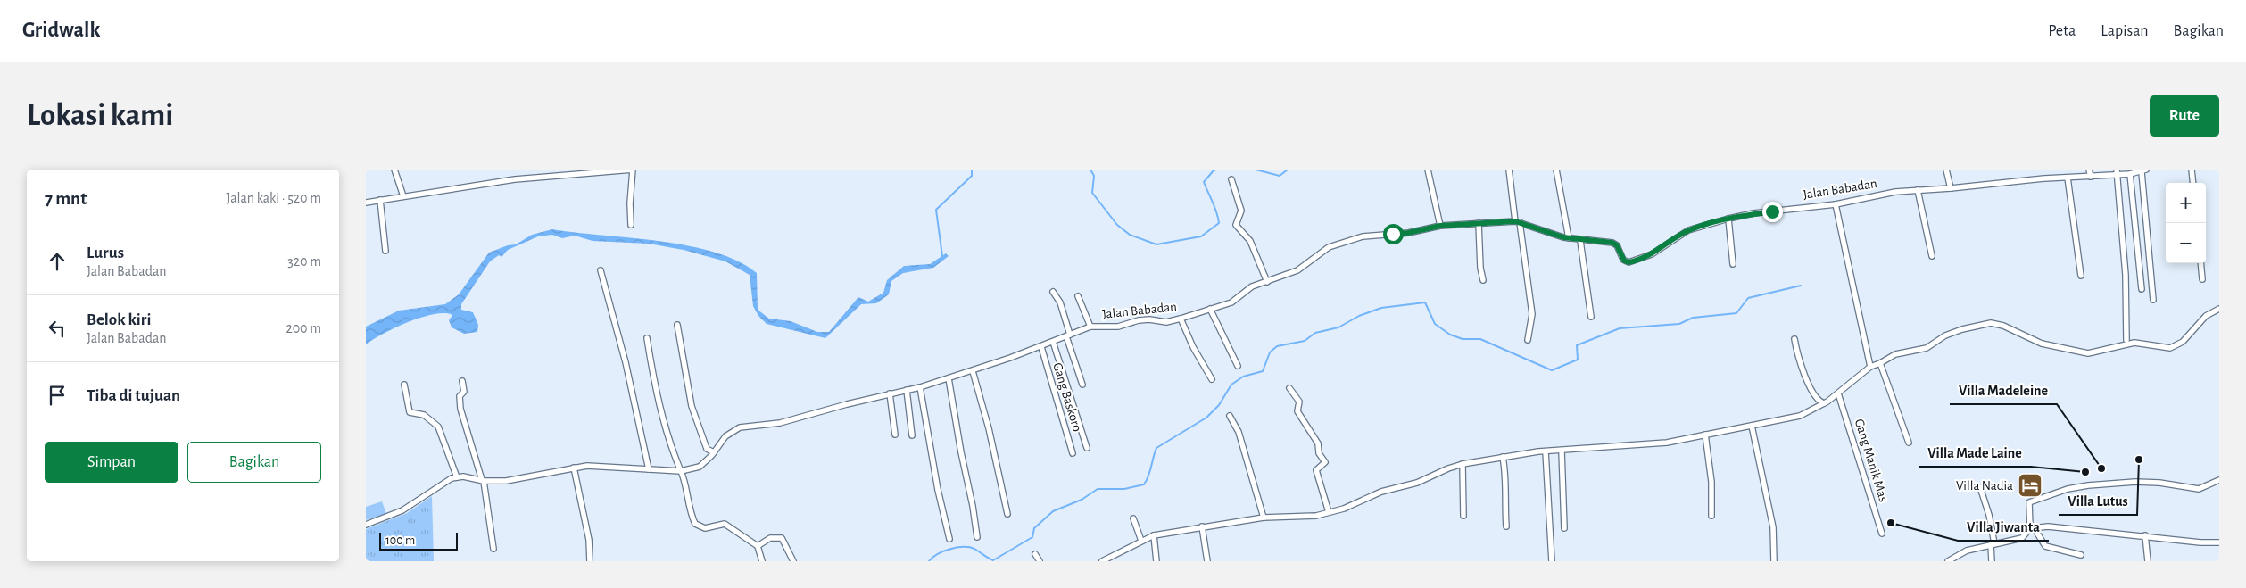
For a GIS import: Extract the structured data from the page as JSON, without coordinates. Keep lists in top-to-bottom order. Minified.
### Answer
{"streets":{"street":["Jalan Babadan","Gang Baskoro","Gang Manik Mas"]},"crossings":[["Jalan Babadan","Gang Baskoro"]],"places":{"other":["Villa Lutus","Villa Madeleine","Villa Made Laine","Villa Jiwanta"],"hotel":["Villa Nadia"]},"scale_bar":"100 m","page":{"header":"Gridwalk","nav":["Peta","Lapisan","Bagikan"],"buttons":["Rute",["Simpan","Bagikan"]],"title":"Lokasi kami","heading":["7 mnt","Jalan kaki · 520 m"],"map_buttons":["+","−"],"list":[["Lurus","Jalan Babadan","320 m"],["Belok kiri","Jalan Babadan","200 m"],"Tiba di tujuan"],"scale":"100 m"}}
